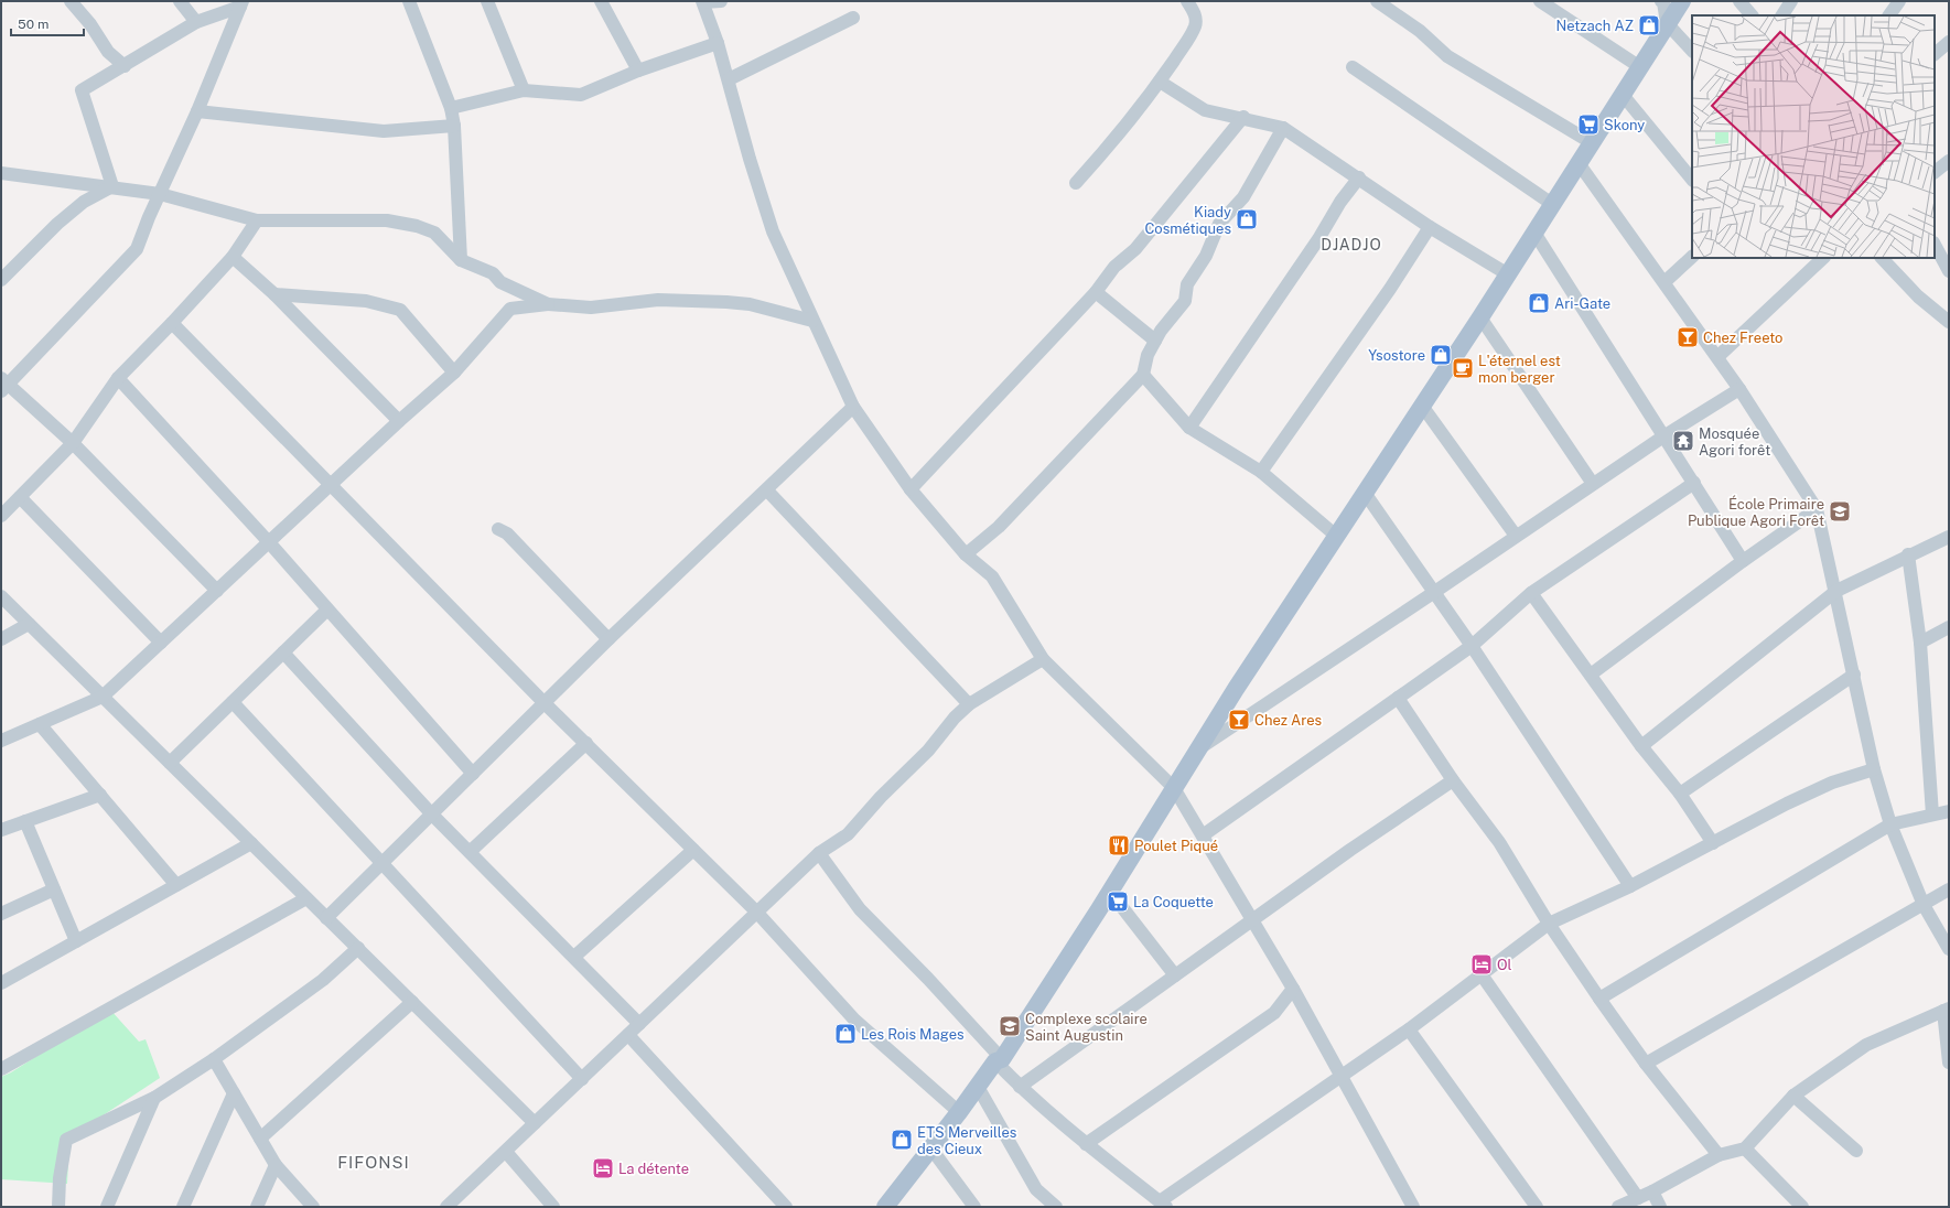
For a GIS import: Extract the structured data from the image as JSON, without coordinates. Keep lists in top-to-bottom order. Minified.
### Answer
{"districts":["DJADJO","FIFONSI"],"places":{"shop":["Netzach AZ","Kiady Cosmétiques","Ari-Gate","Ysostore","Les Rois Mages","ETS Merveilles des Cieux"],"supermarket":["Skony","La Coquette"],"bar":["Chez Freeto","Chez Ares"],"cafe":["L'éternel est mon berger"],"temple":["Mosquée Agori forêt"],"school or university":["École Primaire Publique Agori Forêt","Complexe scolaire Saint Augustin"],"restaurant":["Poulet Piqué"],"hotel":["Ol","La détente"]},"scale_bar":"50 m"}
